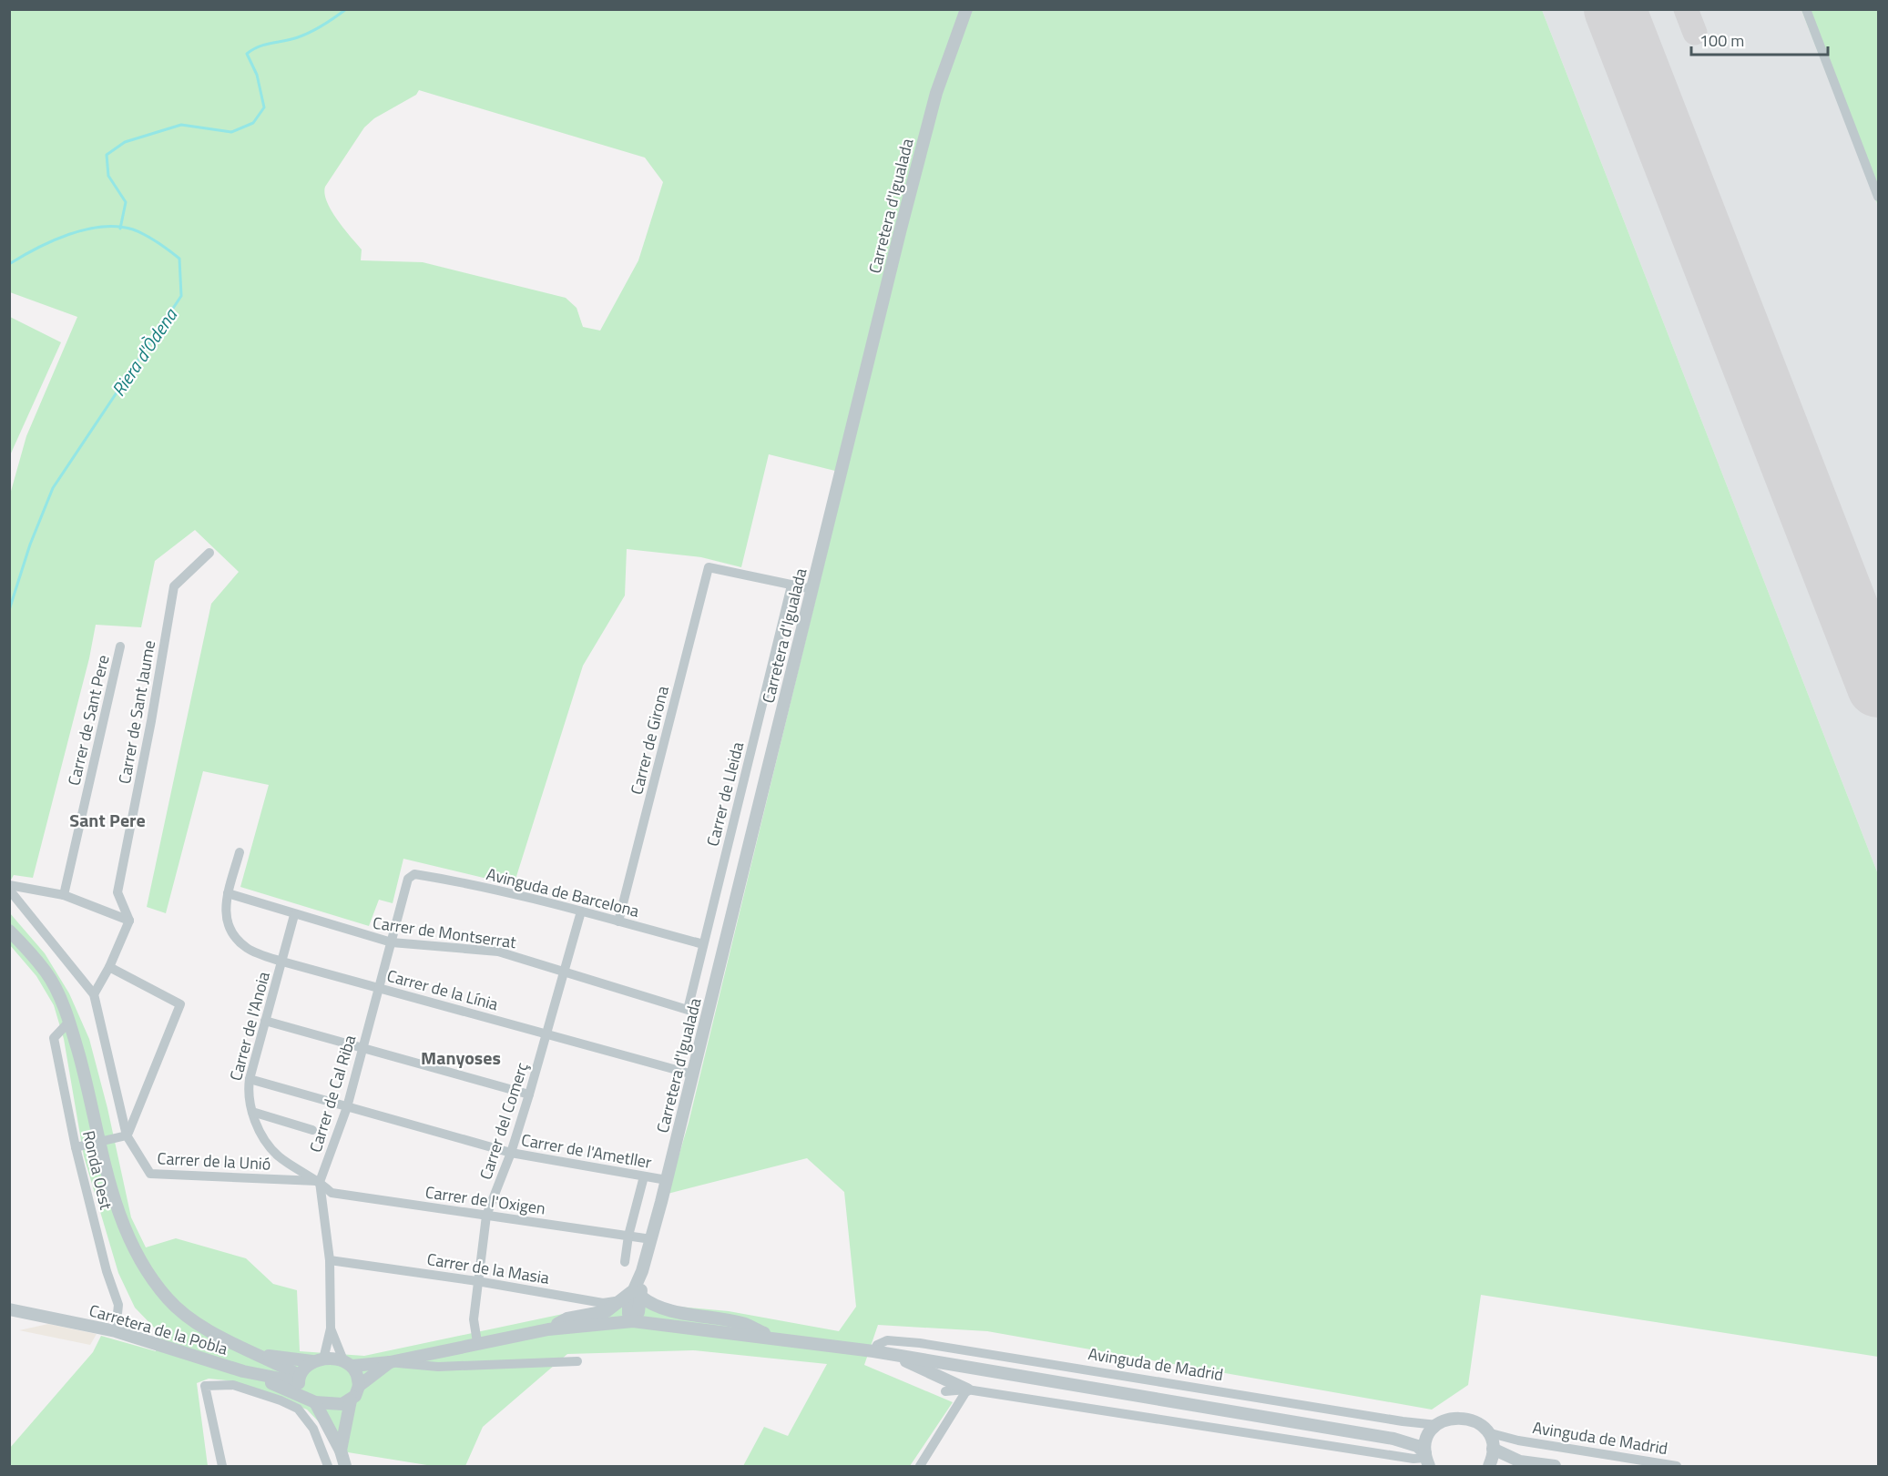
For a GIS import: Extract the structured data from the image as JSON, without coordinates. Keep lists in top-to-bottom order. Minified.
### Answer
{"streets":{"street":["Carretera d'Igualada","Carrer de Sant Jaume","Carrer de Sant Pere","Carrer de Girona","Carrer de Lleida","Avinguda de Barcelona","Carrer de Montserrat","Carrer de la Línia","Carrer de l'Anoia","Carrer de Cal Riba","Carrer del Comerç","Carrer de l'Ametller","Carrer de la Unió","Ronda Oest","Carrer de l'Oxigen","Carrer de la Masia","Carretera de la Pobla","Avinguda de Madrid"]},"crossings":[["Carretera d'Igualada","Carrer de la Línia"],["Carretera d'Igualada","Carrer de l'Ametller"],["Carretera d'Igualada","Carrer de l'Oxigen"],["Carretera d'Igualada","Carrer de la Masia"],["Carretera d'Igualada","Avinguda de Madrid"],["Carrer de Girona","Carrer de Lleida"],["Carrer de Girona","Avinguda de Barcelona"],["Carrer de Lleida","Avinguda de Barcelona"],["Carrer de Lleida","Carrer de Montserrat"],["Avinguda de Barcelona","Carrer de Cal Riba"],["Avinguda de Barcelona","Carrer del Comerç"],["Carrer de Montserrat","Carrer de la Línia"],["Carrer de Montserrat","Carrer de l'Anoia"],["Carrer de Montserrat","Carrer de Cal Riba"],["Carrer de Montserrat","Carrer del Comerç"],["Carrer de la Línia","Carrer de l'Anoia"],["Carrer de la Línia","Carrer de Cal Riba"],["Carrer de la Línia","Carrer del Comerç"],["Carrer de l'Anoia","Carrer de Cal Riba"],["Carrer de l'Anoia","Carrer de l'Ametller"],["Carrer de l'Anoia","Carrer de la Unió"],["Carrer de l'Anoia","Carrer de l'Oxigen"],["Carrer de Cal Riba","Carrer de l'Ametller"],["Carrer de Cal Riba","Carrer de la Unió"],["Carrer de Cal Riba","Carrer de l'Oxigen"],["Carrer de Cal Riba","Carrer de la Masia"],["Carrer de Cal Riba","Carretera de la Pobla"],["Carrer del Comerç","Carrer de l'Ametller"],["Carrer del Comerç","Carrer de l'Oxigen"],["Carrer del Comerç","Carrer de la Masia"],["Carrer de la Unió","Carrer de l'Oxigen"],["Ronda Oest","Carretera de la Pobla"]],"districts":["Sant Pere","Manyoses"],"water":["Riera d'Òdena"],"scale_bar":"100 m"}
